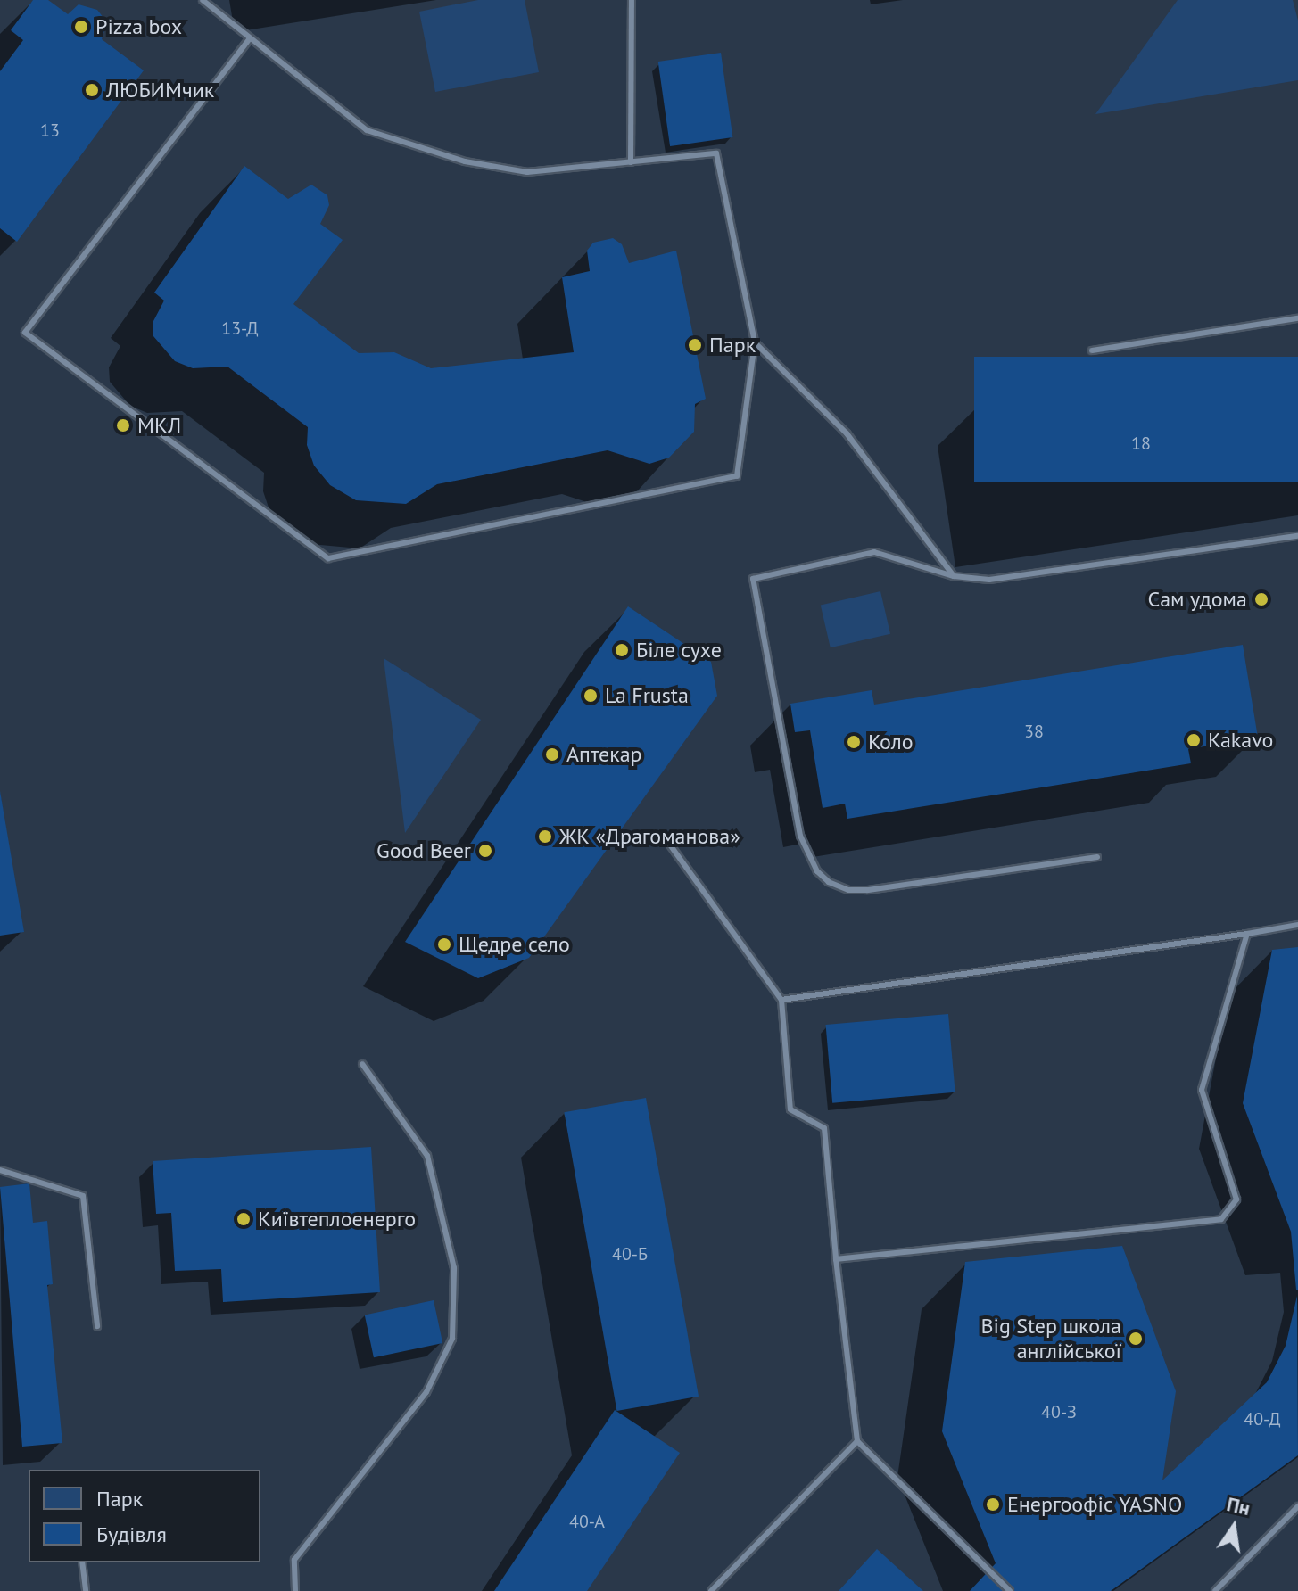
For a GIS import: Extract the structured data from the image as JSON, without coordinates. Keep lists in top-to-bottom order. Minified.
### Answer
{"places":["Pizza box","ЛЮБИМчик","Парк","МКЛ","Сам удома","Біле сухе","La Frusta","Kakavo","Коло","Аптекар","ЖК «Драгоманова»","Good Beer","Щедре село","Київтеплоенерго","Big Step школа англiйськоï","Енергоофіс YASNO"],"house_numbers":["13","13-Д","18","38","40-Б","40-З","40-Д","40-А"],"legend":["Парк","Будівля"],"north":"top"}
